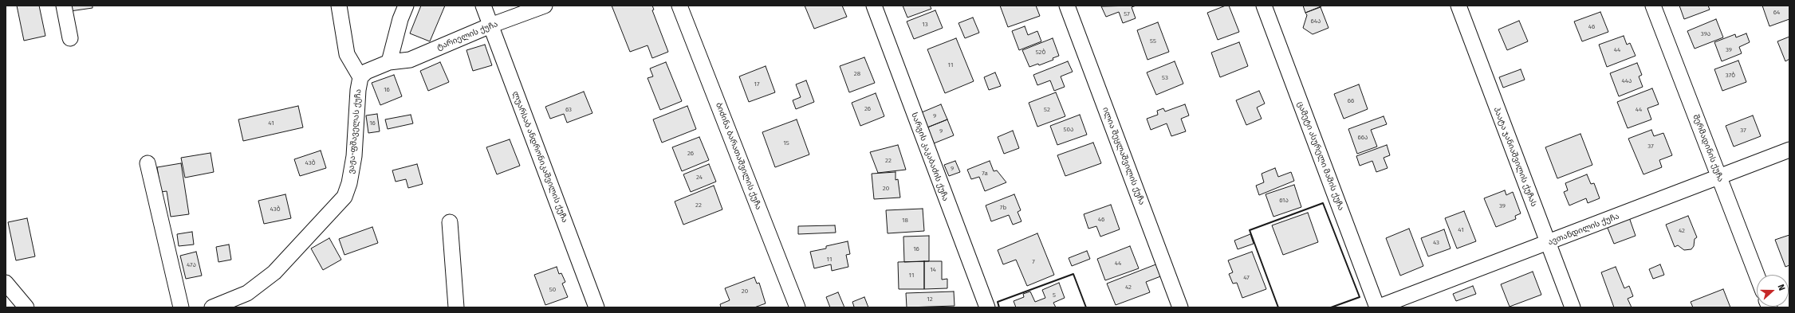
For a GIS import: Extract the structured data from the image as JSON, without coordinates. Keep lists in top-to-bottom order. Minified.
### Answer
{"streets":{"street":["ტარიელის ქუჩა","ვაჟა-ფშაველას ქუჩა","შერმადინის ქუჩა","ბიძინა ბარათაშვილის ქუჩა","ილია შეყლაშვილის ქუჩა","ცამეტი ასურელი მამის ქუჩა","ლუარსაბ ანდრონიკაშვილის ქუჩა","სარგის კაკაბაძის ქუჩა","პაატა ჯანიაშვილის ქუჩას","ავთანდილის ქუჩა"]},"crossings":[["ტარიელის ქუჩა","ვაჟა-ფშაველას ქუჩა"],["ტარიელის ქუჩა","ლუარსაბ ანდრონიკაშვილის ქუჩა"],["შერმადინის ქუჩა","ავთანდილის ქუჩა"],["ცამეტი ასურელი მამის ქუჩა","ავთანდილის ქუჩა"],["პაატა ჯანიაშვილის ქუჩას","ავთანდილის ქუჩა"]],"house_numbers":["64","57","64ა","13","46","39ა","55","44","39","52ბ","11","28","37ბ","53","44ა","17","16","66","26","63","52","44","9","41","16","50ა","37","9","66ა","15","37","26","22","43ბ","9","7a","24","20","61ა","22","39","7b","43ბ","46","18","41","42","43","16","11","7","44","47ა","14","11","47","42","50","20","5","12"],"north":"right"}
